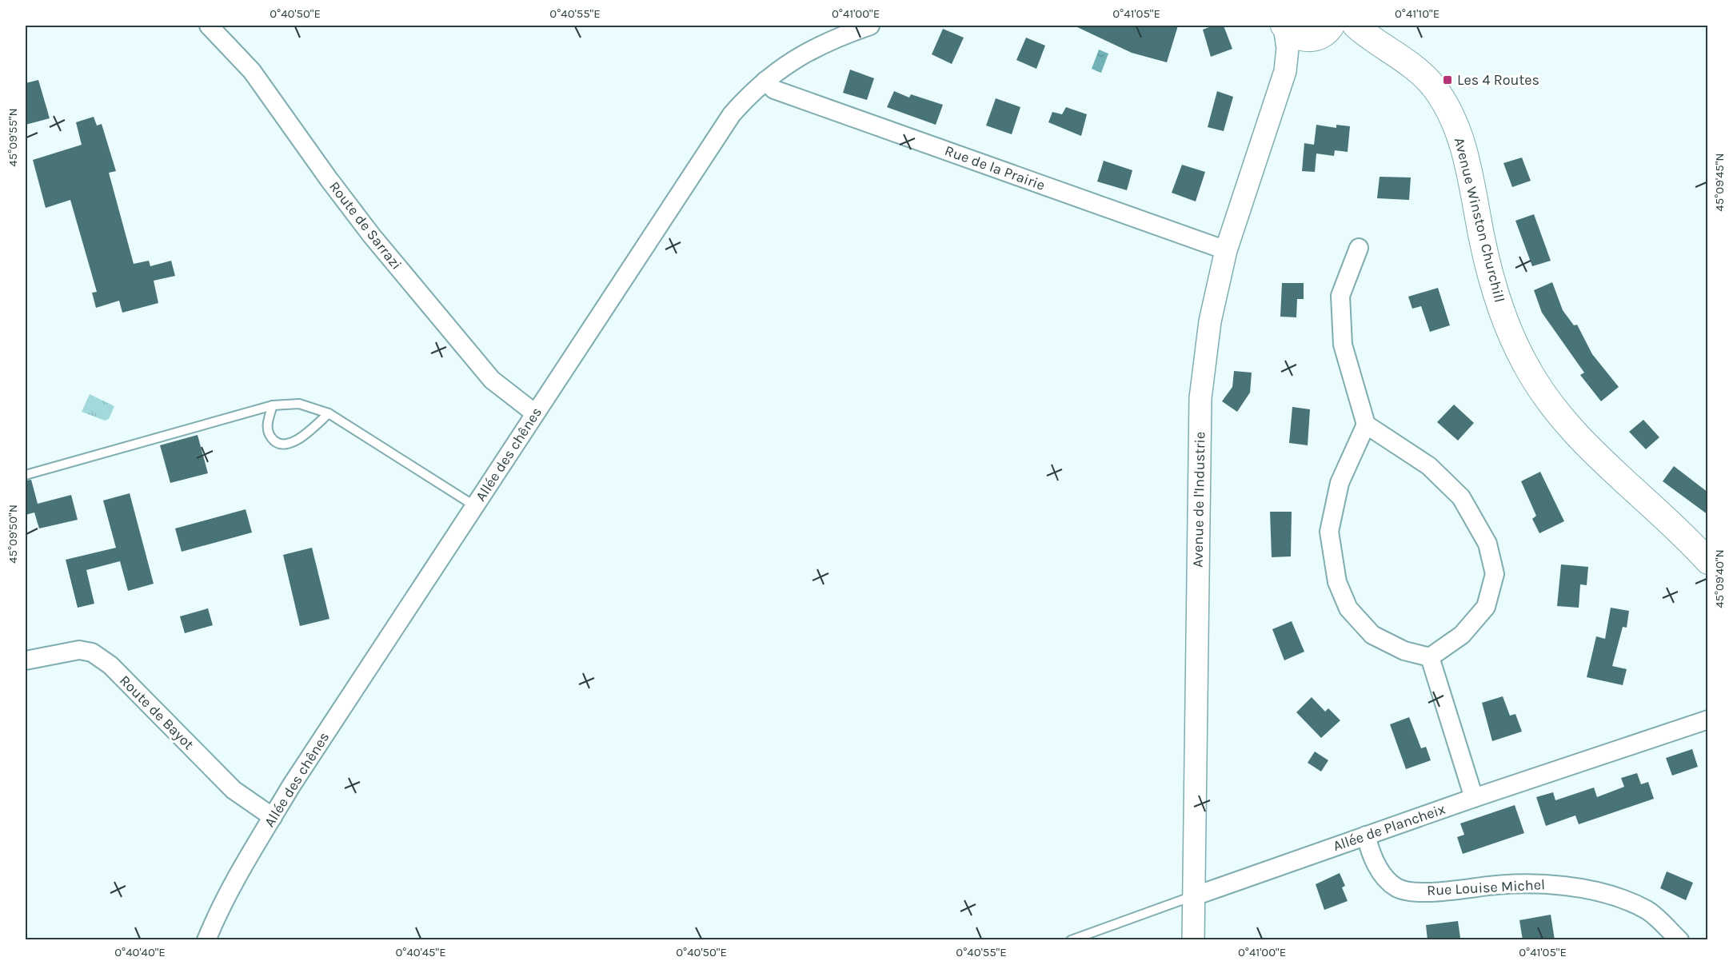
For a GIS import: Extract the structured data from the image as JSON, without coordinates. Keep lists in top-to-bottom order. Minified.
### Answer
{"streets":{"main road":["Avenue Winston Churchill"],"street":["Rue de la Prairie","Route de Sarrazi","Allée des chênes","Avenue de l'Industrie","Route de Bayot","Allée de Plancheix","Rue Louise Michel"]},"crossings":[["Rue de la Prairie","Allée des chênes"],["Rue de la Prairie","Avenue de l'Industrie"],["Avenue Winston Churchill","Avenue de l'Industrie"],["Route de Sarrazi","Allée des chênes"],["Allée des chênes","Route de Bayot"],["Avenue de l'Industrie","Allée de Plancheix"],["Allée de Plancheix","Rue Louise Michel"]],"places":{"transit":["Les 4 Routes"]},"coordinates":["0°40'50\"E","0°40'55\"E","0°41'00\"E","0°41'05\"E","0°41'10\"E","45°09'55\"N","45°09'45\"N","45°09'50\"N","45°09'40\"N","0°40'40\"E","0°40'45\"E"]}
